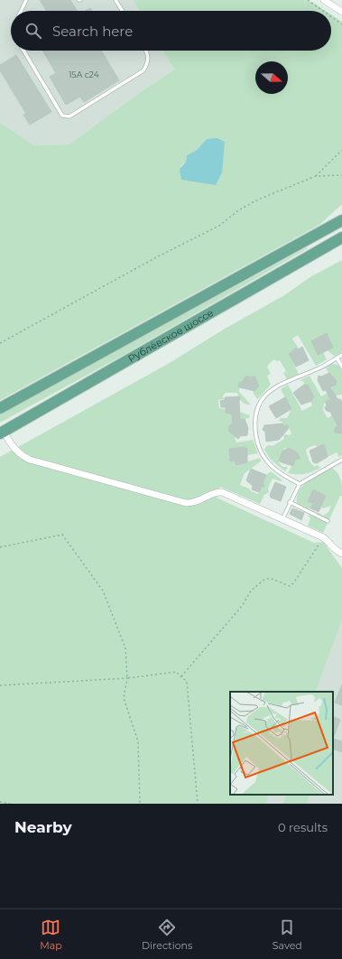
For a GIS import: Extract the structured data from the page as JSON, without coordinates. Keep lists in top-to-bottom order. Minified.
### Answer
{"streets":{"main road":["Рублёвское шоссе"]},"house_numbers":["15А с24"],"north":"right","page":{"search":"Search here","heading":["Nearby","0 results"],"nav":["Map","Directions","Saved"]}}
